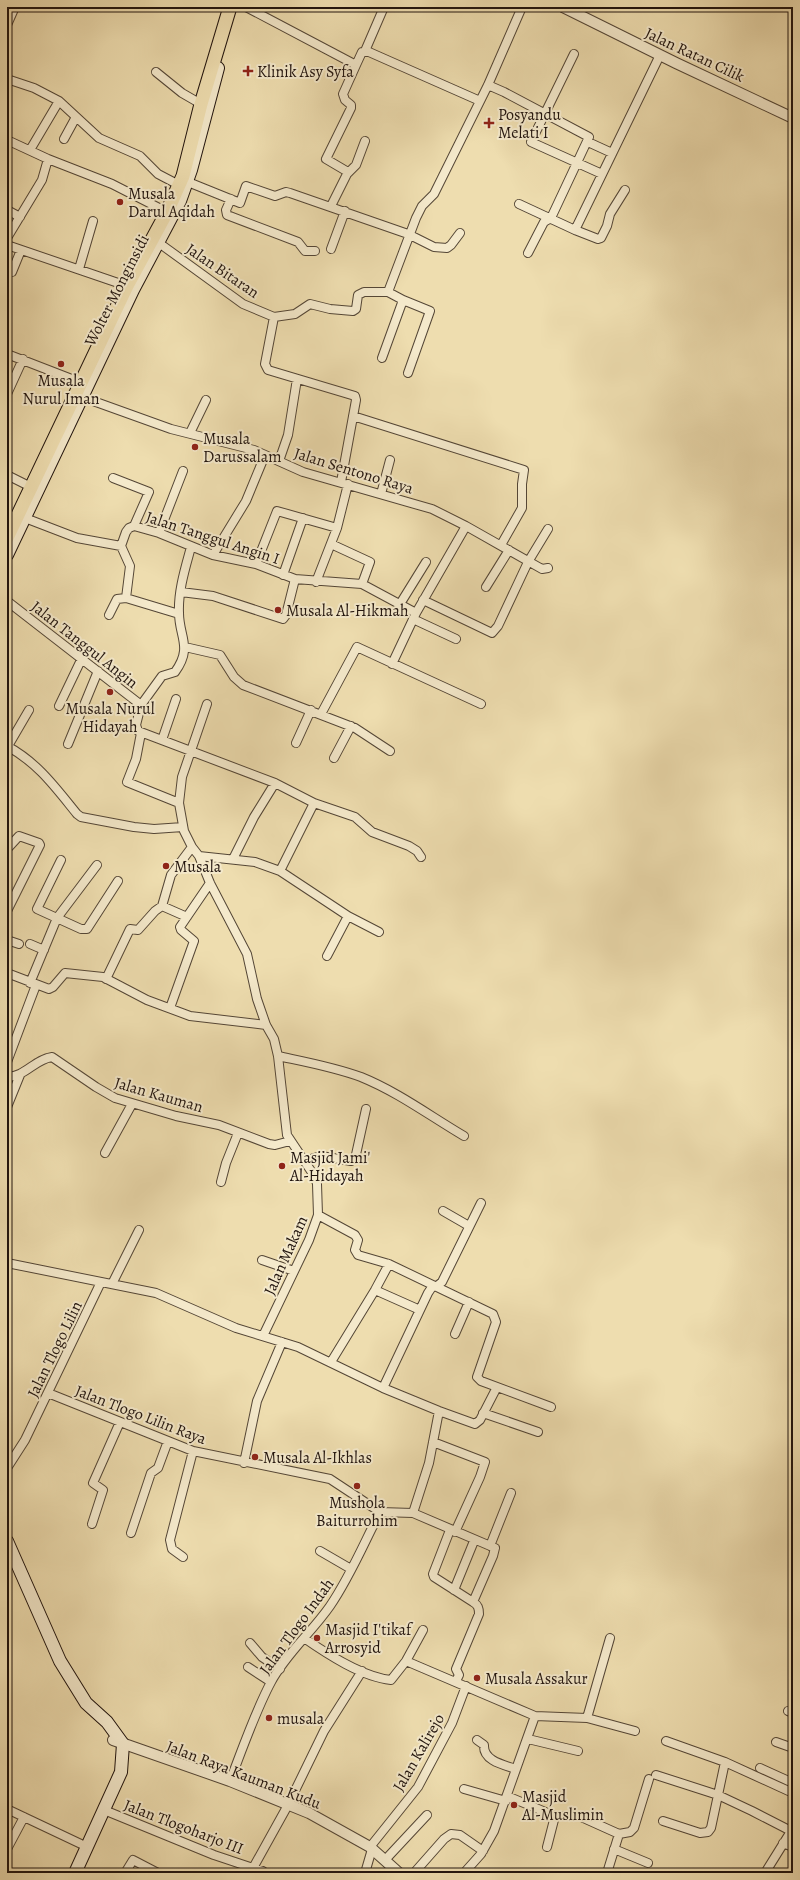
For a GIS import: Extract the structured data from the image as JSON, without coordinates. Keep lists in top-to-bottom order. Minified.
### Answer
{"streets":{"main road":["Wolter Monginsidi"],"street":["Jalan Ratan Cilik","Jalan Bitaran","Jalan Sentono Raya","Jalan Tanggul Angin I","Jalan Tanggul Angin","Jalan Kauman","Jalan Makam","Jalan Tlogo Lilin","Jalan Tlogo Lilin Raya","Jalan Tlogo Indah","Jalan Kalirejo","Jalan Raya Kauman Kudu","Jalan Tlogoharjo III"]},"crossings":[["Jalan Bitaran","Wolter Monginsidi"],["Wolter Monginsidi","Jalan Sentono Raya"],["Jalan Kauman","Jalan Makam"],["Jalan Tlogo Lilin","Jalan Tlogo Lilin Raya"],["Jalan Tlogo Lilin Raya","Jalan Tlogo Indah"],["Jalan Tlogo Indah","Jalan Raya Kauman Kudu"],["Jalan Kalirejo","Jalan Raya Kauman Kudu"],["Jalan Raya Kauman Kudu","Jalan Tlogoharjo III"]],"places":{"health":["Klinik Asy Syfa","Posyandu Melati I"],"other":["Musala Darul Aqidah","Musala Nurul Iman","Musala Darussalam","Musala Al-Hikmah","Musala Nurul Hidayah","Musala","Masjid Jami' Al-Hidayah","Musala Al-Ikhlas","Mushola Baiturrohim","Masjid I'tikaf Arrosyid","Musala Assakur","musala","Masjid Al-Muslimin"]}}
